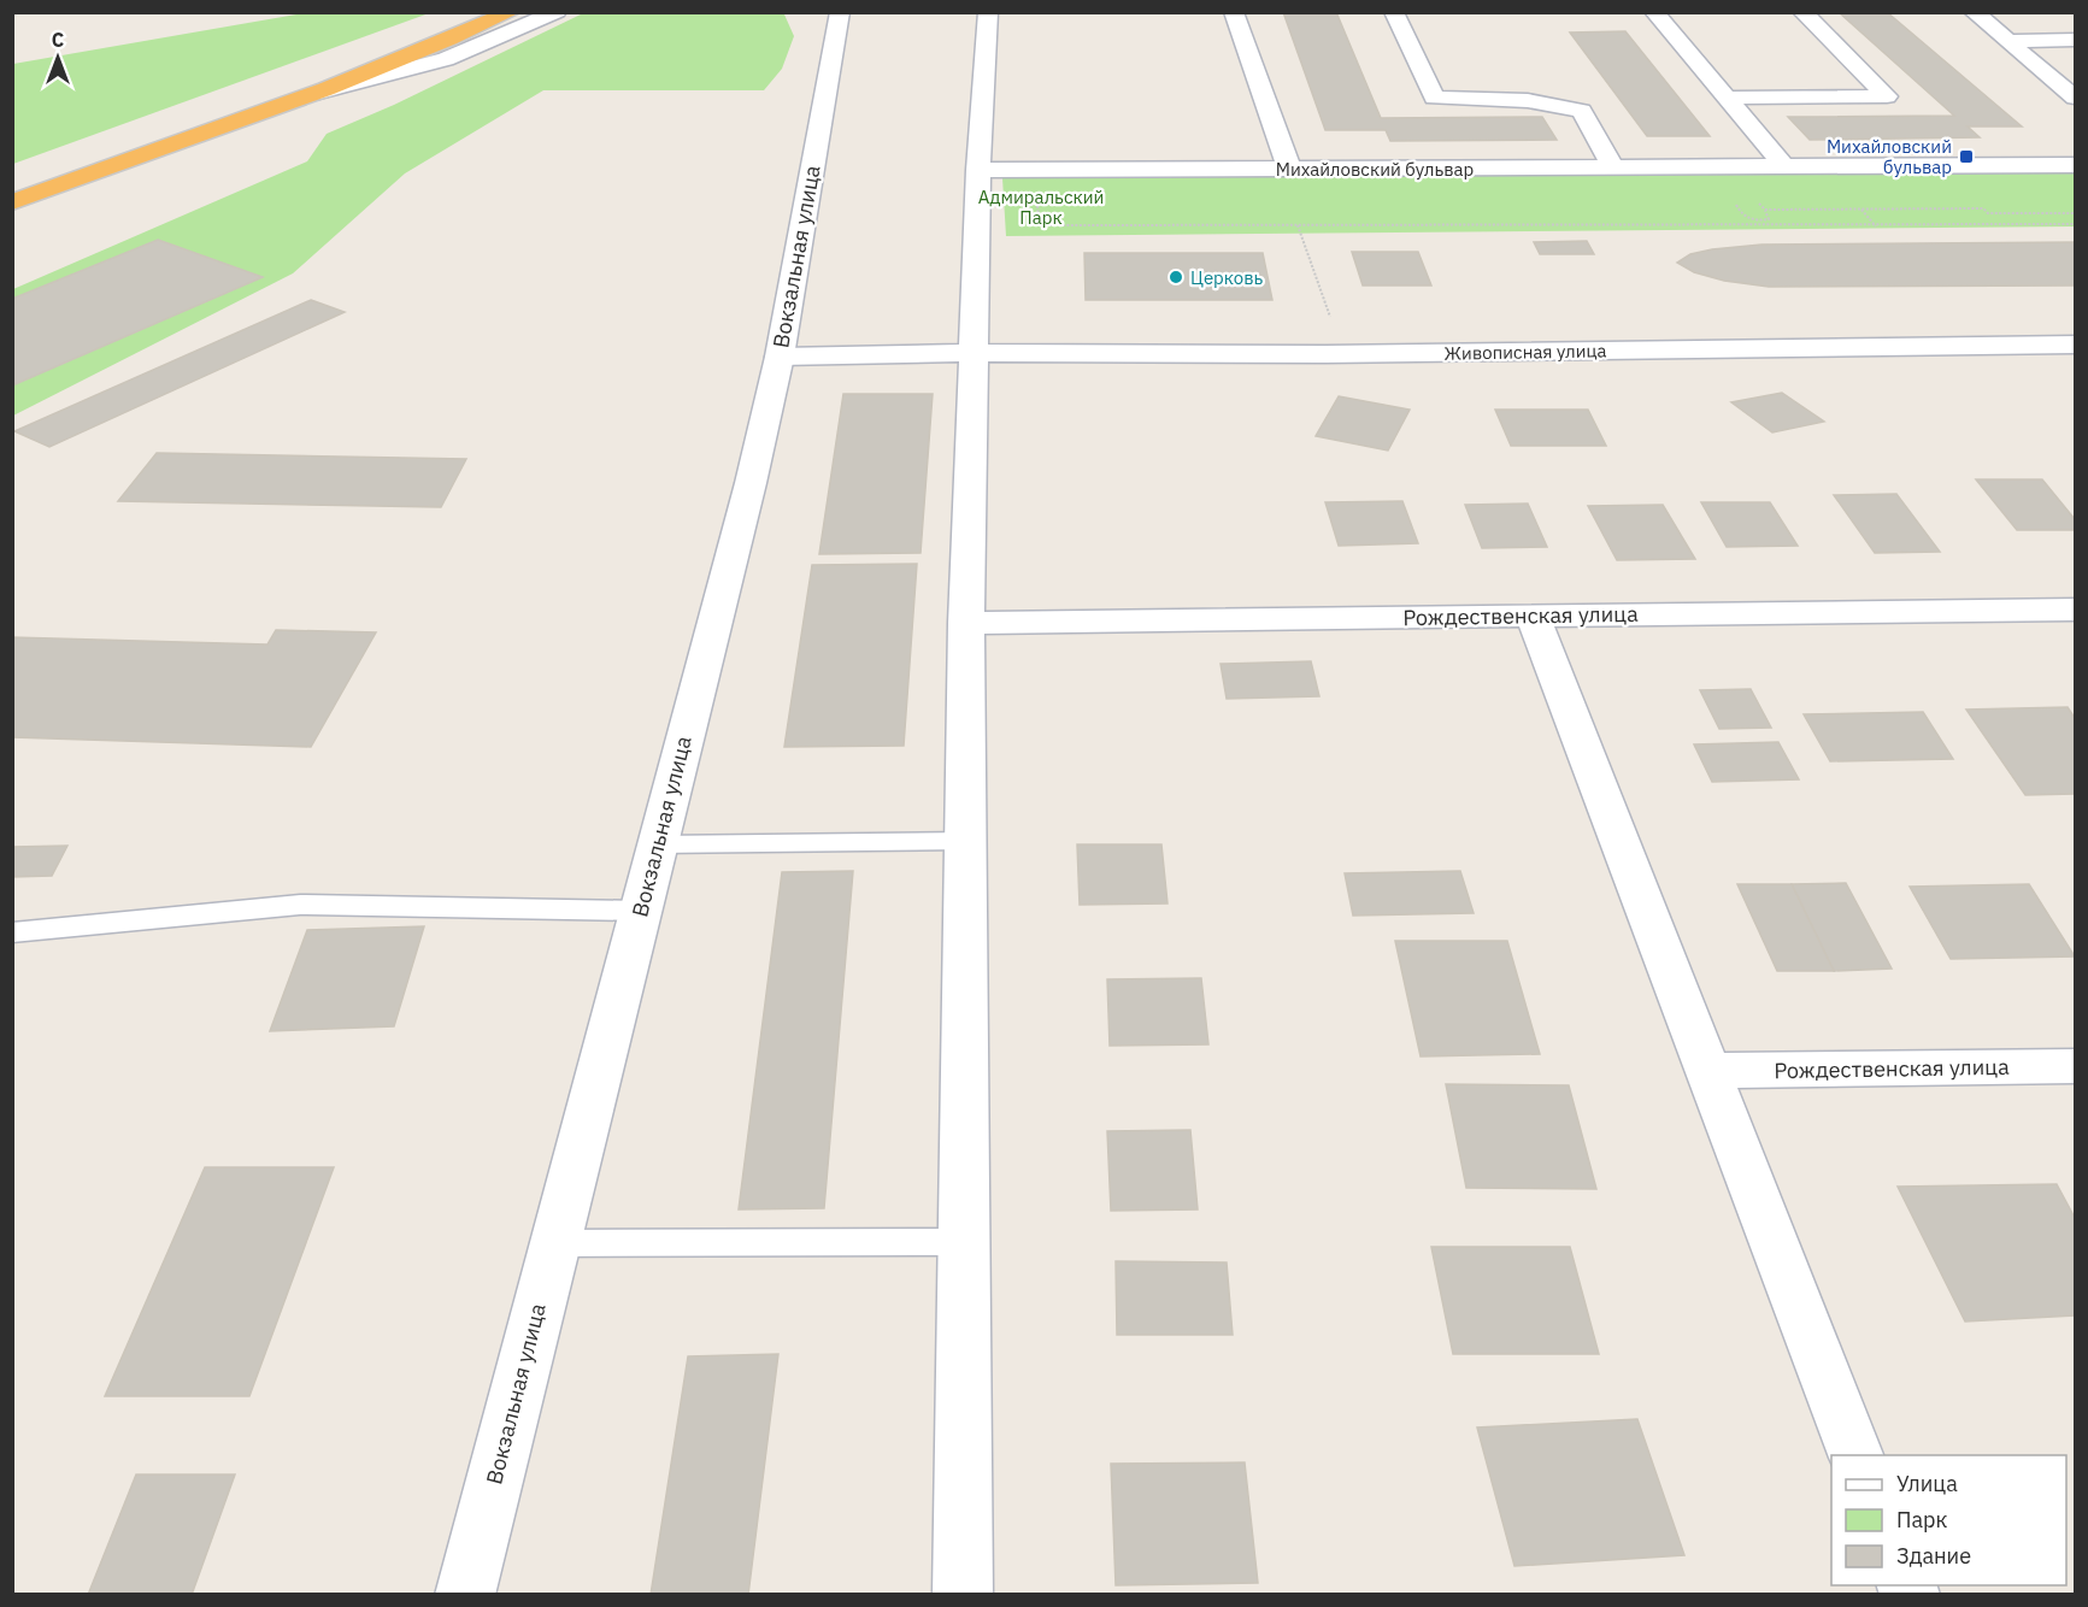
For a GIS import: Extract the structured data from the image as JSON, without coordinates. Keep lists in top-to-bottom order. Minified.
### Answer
{"streets":{"street":["Михайловский бульвар","Вокзальная улица","Живописная улица","Рождественская улица"]},"crossings":[["Вокзальная улица","Живописная улица"]],"parks":["Адмиральский Парк"],"places":{"transit":["Михайловский бульвар"],"other":["Церковь"]},"legend":["Улица","Парк","Здание"],"north":"top"}
